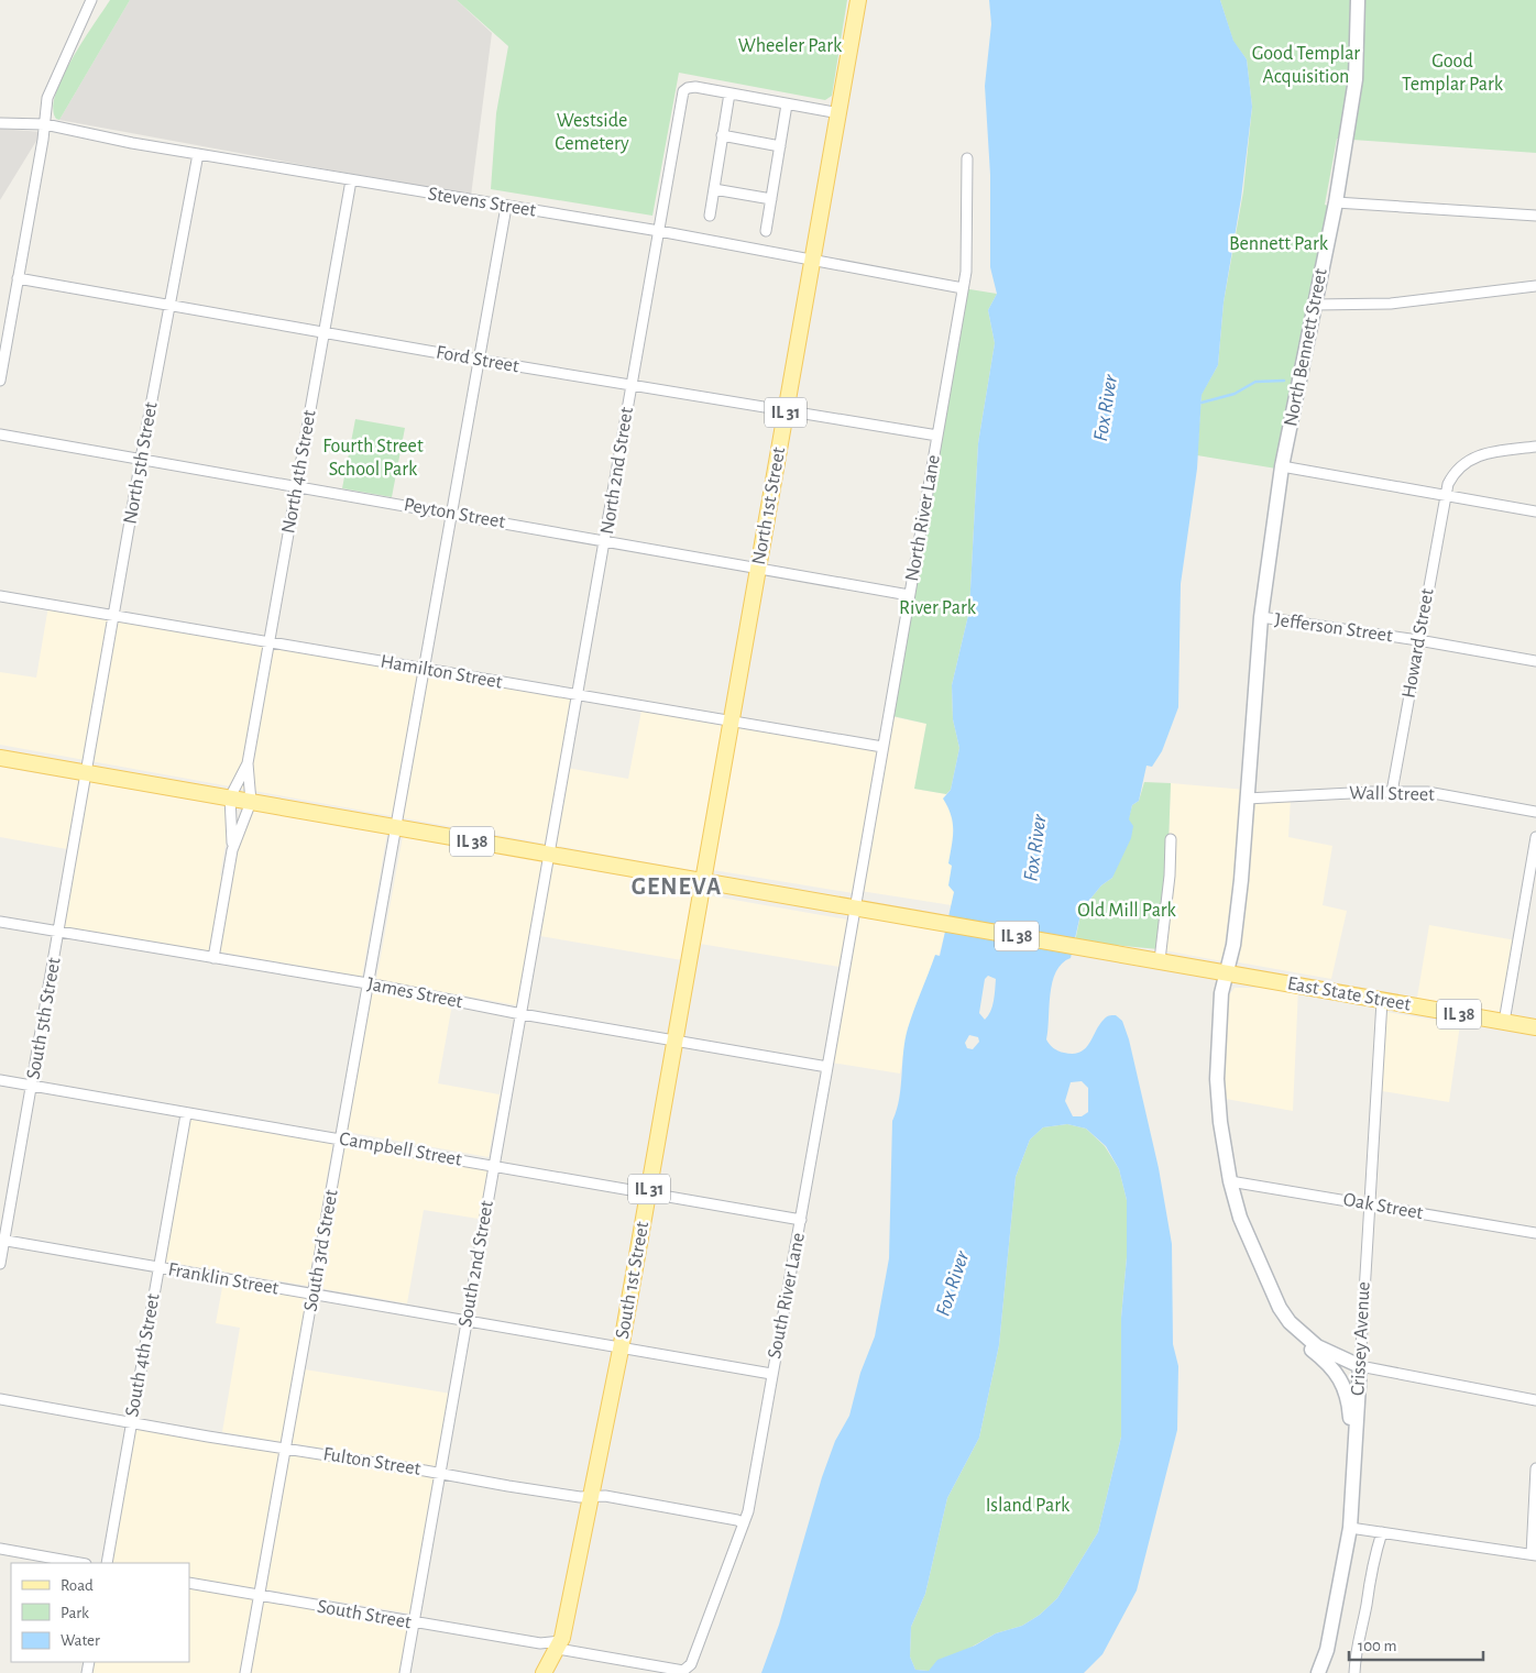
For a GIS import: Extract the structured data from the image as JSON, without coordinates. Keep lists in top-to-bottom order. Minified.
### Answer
{"streets":{"main road":["North Bennett Street","IL 31","North 1st Street","IL 38","East State Street","South 1st Street","Crissey Avenue"],"street":["Stevens Street","Ford Street","North 5th Street","North 2nd Street","North 4th Street","Peyton Street","North River Lane","Jefferson Street","Howard Street","Hamilton Street","Wall Street","James Street","South 5th Street","Campbell Street","Oak Street","South 3rd Street","South 2nd Street","Franklin Street","South River Lane","South 4th Street","Fulton Street","South Street"]},"crossings":[["Stevens Street","North 5th Street"],["Stevens Street","North 2nd Street"],["Stevens Street","North 4th Street"],["Stevens Street","North 1st Street"],["Stevens Street","North River Lane"],["Stevens Street","South 3rd Street"],["North Bennett Street","Jefferson Street"],["North Bennett Street","Wall Street"],["North Bennett Street","IL 38"],["North Bennett Street","East State Street"],["North Bennett Street","Oak Street"],["Ford Street","North 5th Street"],["Ford Street","North 2nd Street"],["Ford Street","North 4th Street"],["Ford Street","North 1st Street"],["Ford Street","North River Lane"],["Ford Street","South 3rd Street"],["North 5th Street","Peyton Street"],["North 5th Street","Hamilton Street"],["North 5th Street","IL 38"],["North 5th Street","South 5th Street"],["North 2nd Street","Peyton Street"],["North 2nd Street","Hamilton Street"],["North 2nd Street","IL 38"],["North 2nd Street","South 2nd Street"],["North 4th Street","Peyton Street"],["North 4th Street","Hamilton Street"],["North 4th Street","IL 38"],["North 1st Street","Peyton Street"],["North 1st Street","Hamilton Street"],["North 1st Street","IL 38"],["North 1st Street","South 1st Street"],["Peyton Street","North River Lane"],["Peyton Street","South 3rd Street"],["North River Lane","Hamilton Street"],["North River Lane","IL 38"],["North River Lane","South River Lane"],["Jefferson Street","Howard Street"],["Howard Street","Wall Street"],["Hamilton Street","South 3rd Street"],["IL 38","East State Street"],["IL 38","South 5th Street"],["IL 38","South 3rd Street"],["IL 38","South 2nd Street"],["IL 38","South 1st Street"],["IL 38","South River Lane"],["James Street","South 5th Street"],["James Street","South 3rd Street"],["James Street","South 2nd Street"],["James Street","South 1st Street"],["James Street","South River Lane"],["East State Street","Crissey Avenue"],["South 5th Street","Campbell Street"],["South 5th Street","Franklin Street"],["Campbell Street","South 3rd Street"],["Campbell Street","South 2nd Street"],["Campbell Street","South 1st Street"],["Campbell Street","South River Lane"],["Campbell Street","South 4th Street"],["Oak Street","Crissey Avenue"],["South 3rd Street","Franklin Street"],["South 3rd Street","Fulton Street"],["South 3rd Street","South Street"],["South 2nd Street","Franklin Street"],["South 2nd Street","Fulton Street"],["South 2nd Street","South Street"],["Franklin Street","South 1st Street"],["Franklin Street","South River Lane"],["Franklin Street","South 4th Street"],["South 1st Street","Fulton Street"],["South 1st Street","South Street"],["South River Lane","Fulton Street"],["South River Lane","South Street"],["South 4th Street","Fulton Street"]],"districts":["GENEVA"],"water":["Fox River"],"parks":["Wheeler Park","Good Templar Acquisition","Good Templar Park","Westside Cemetery","Bennett Park","Fourth Street School Park","River Park","Old Mill Park","Island Park"],"legend":["Road","Park","Water"],"scale_bar":"100 m"}
